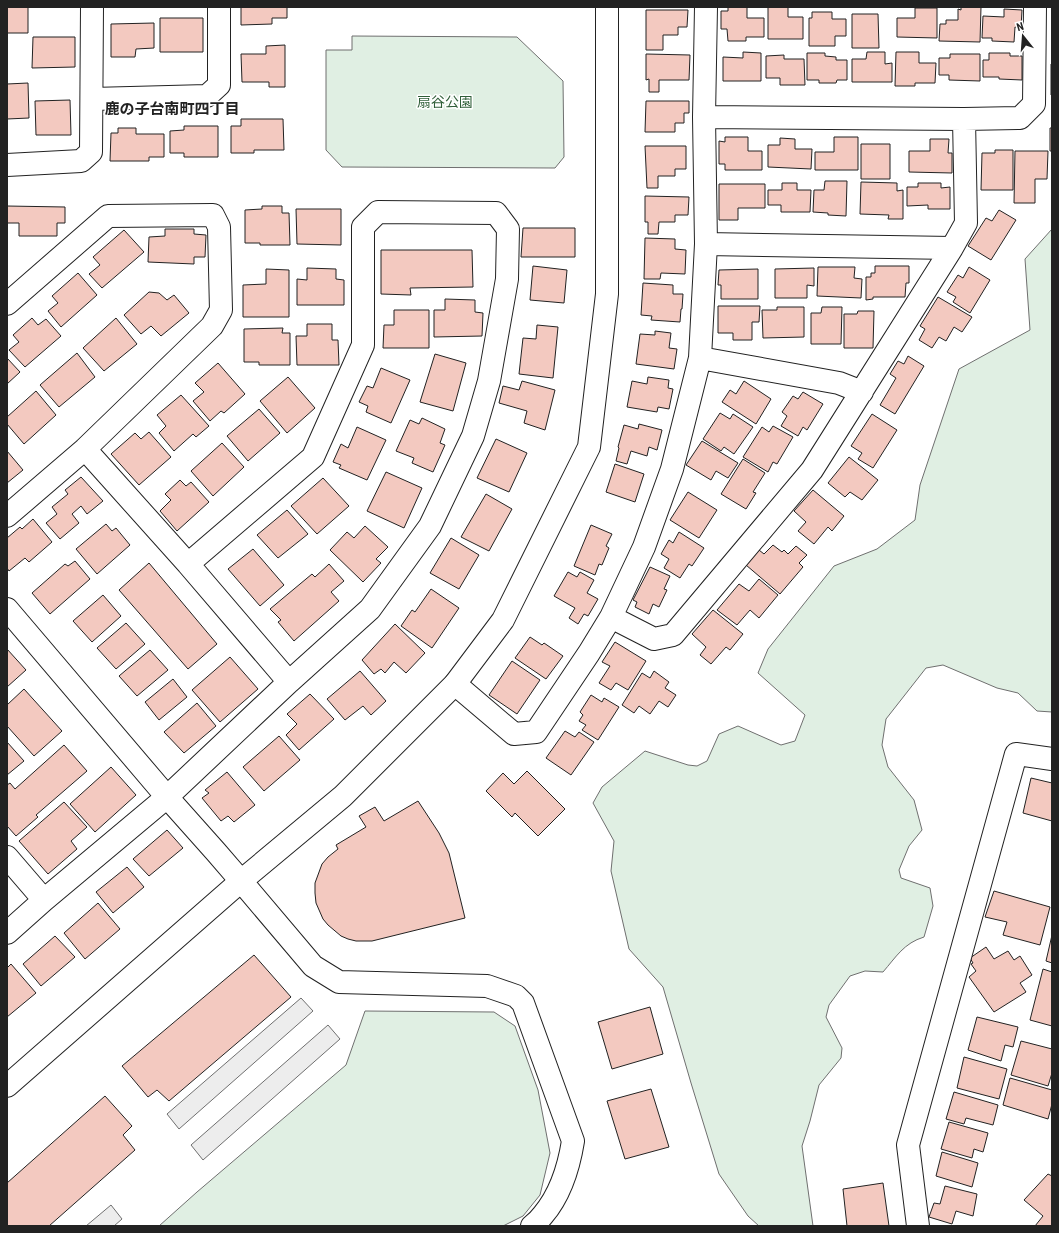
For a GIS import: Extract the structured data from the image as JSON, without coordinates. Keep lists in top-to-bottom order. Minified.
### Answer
{"districts":["鹿の子台南町四丁目"],"parks":["扇谷公園"],"north":"top"}
